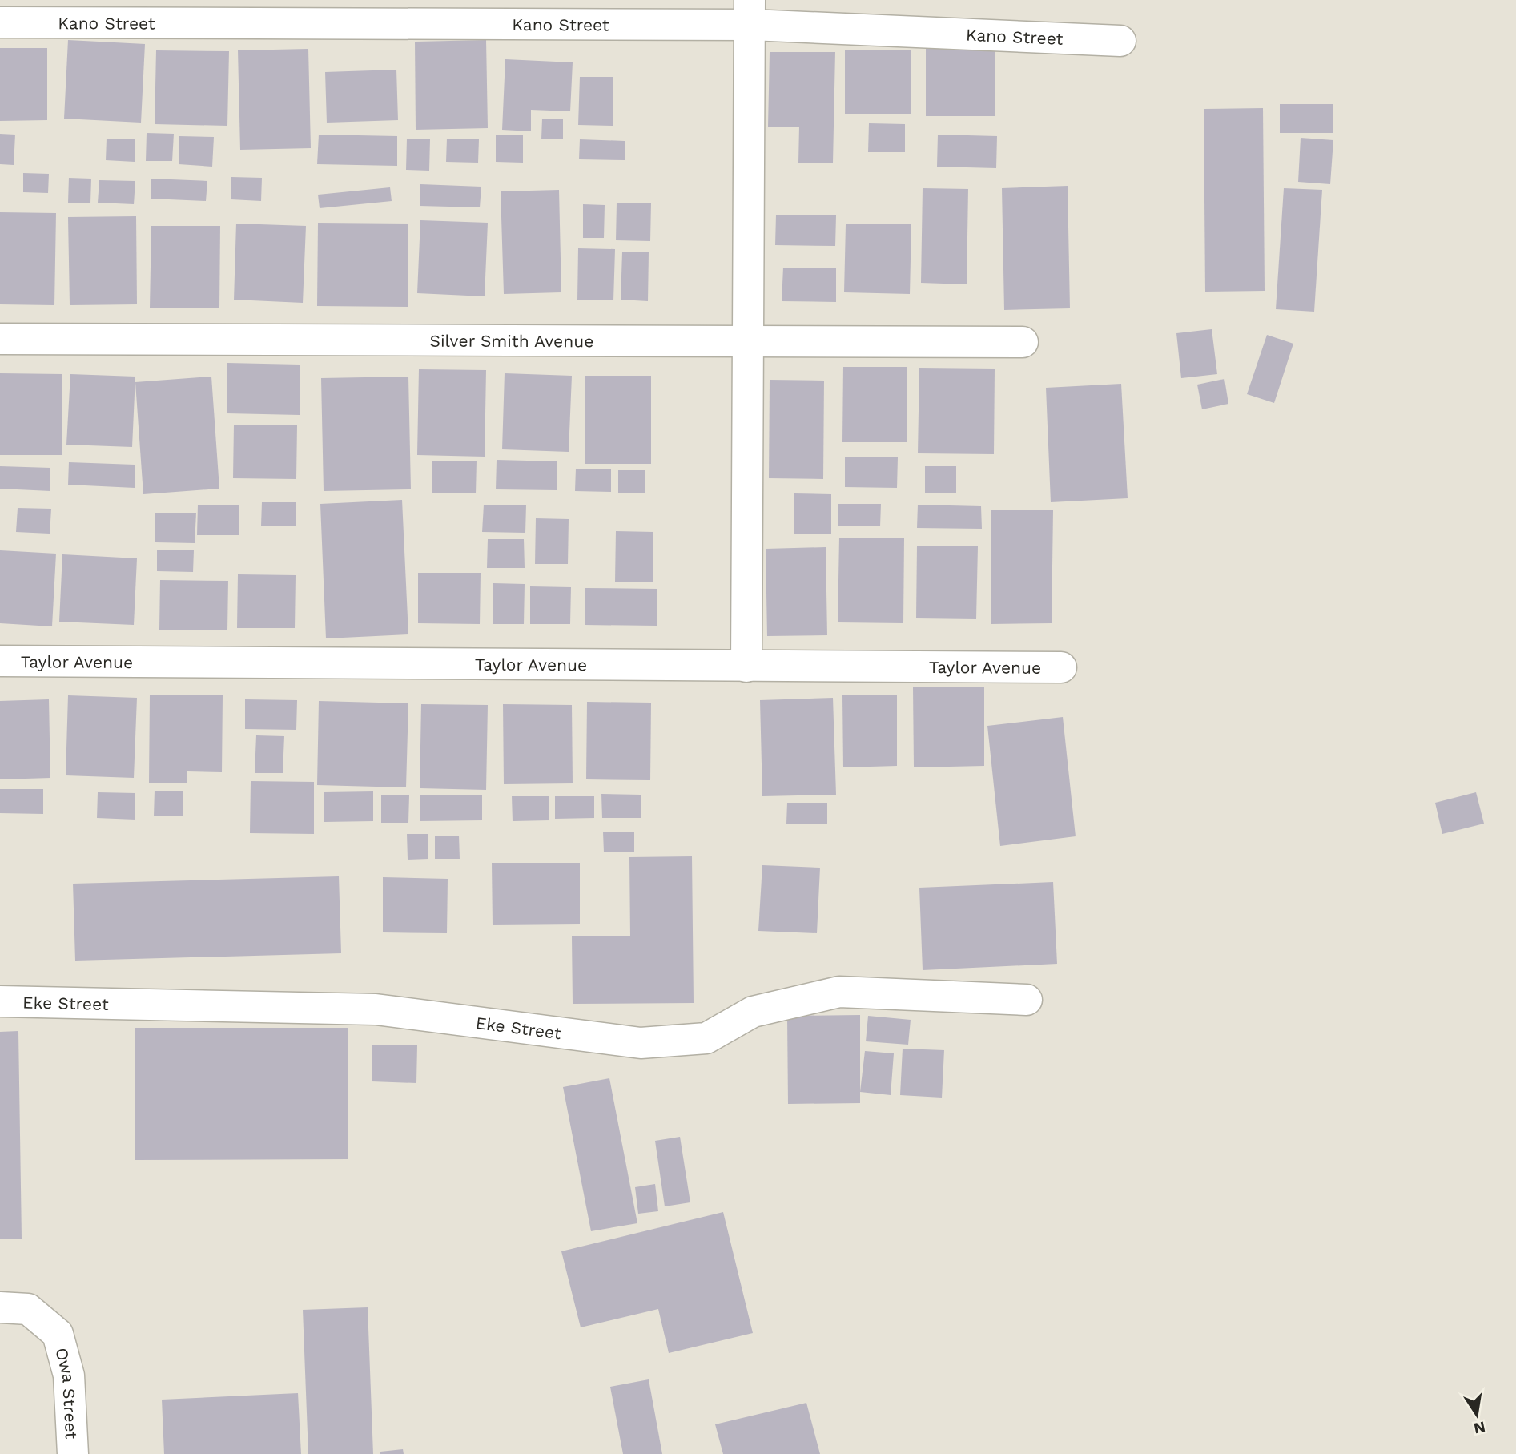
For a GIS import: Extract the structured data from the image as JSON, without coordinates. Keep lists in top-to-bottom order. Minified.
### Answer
{"streets":{"street":["Kano Street","Silver Smith Avenue","Taylor Avenue","Eke Street","Owa Street"]},"north":"bottom"}
